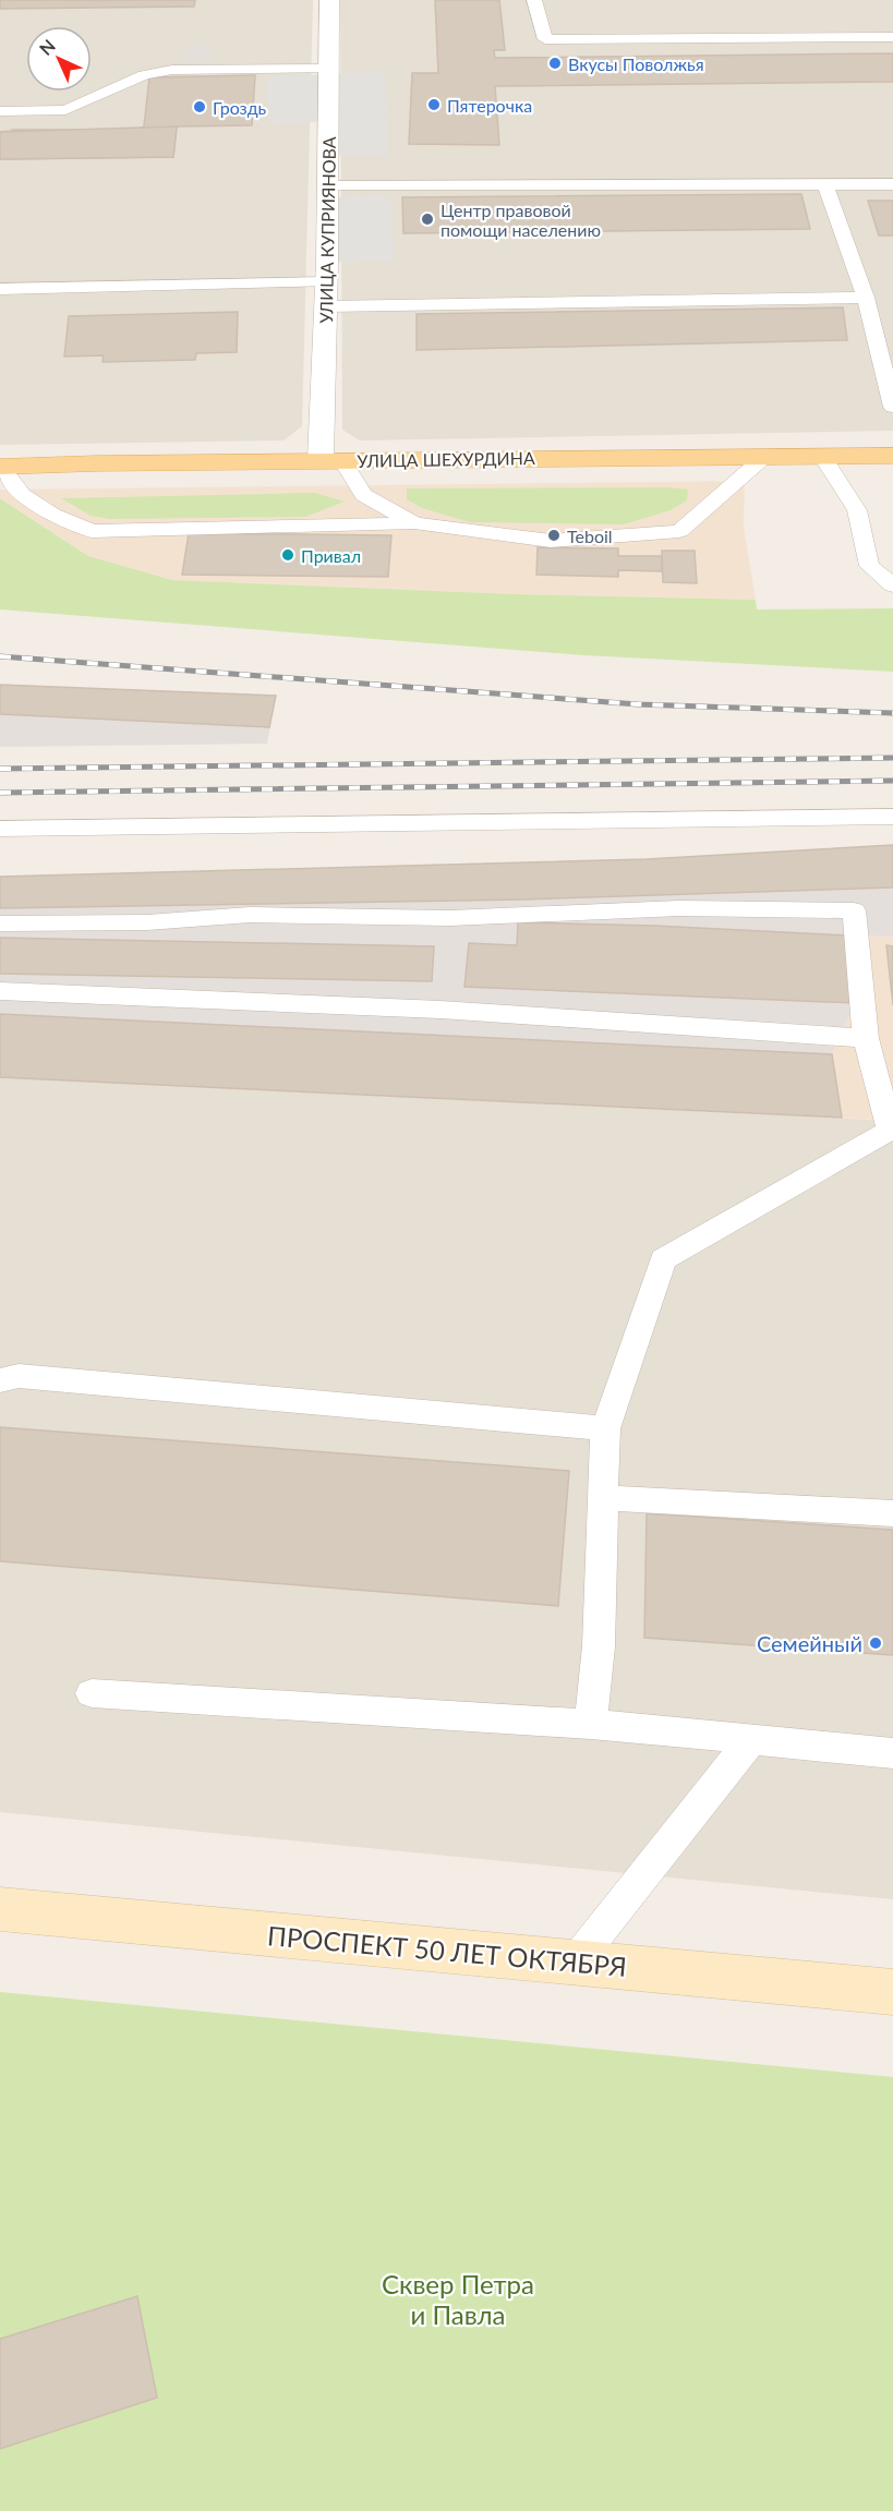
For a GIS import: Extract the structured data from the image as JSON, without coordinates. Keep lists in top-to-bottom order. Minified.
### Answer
{"streets":{"main road":["УЛИЦА ШЕХУРДИНА","ПРОСПЕКТ 50 ЛЕТ ОКТЯБРЯ"],"street":["УЛИЦА КУПРИЯНОВА"]},"crossings":[["УЛИЦА КУПРИЯНОВА","УЛИЦА ШЕХУРДИНА"]],"parks":["Сквер Петра и Павла"],"places":["Вкусы Поволжья","Пятерочка","Гроздь","Центр правовой помощи населению","Teboil","Привал","Семейный"],"north":"top left"}
